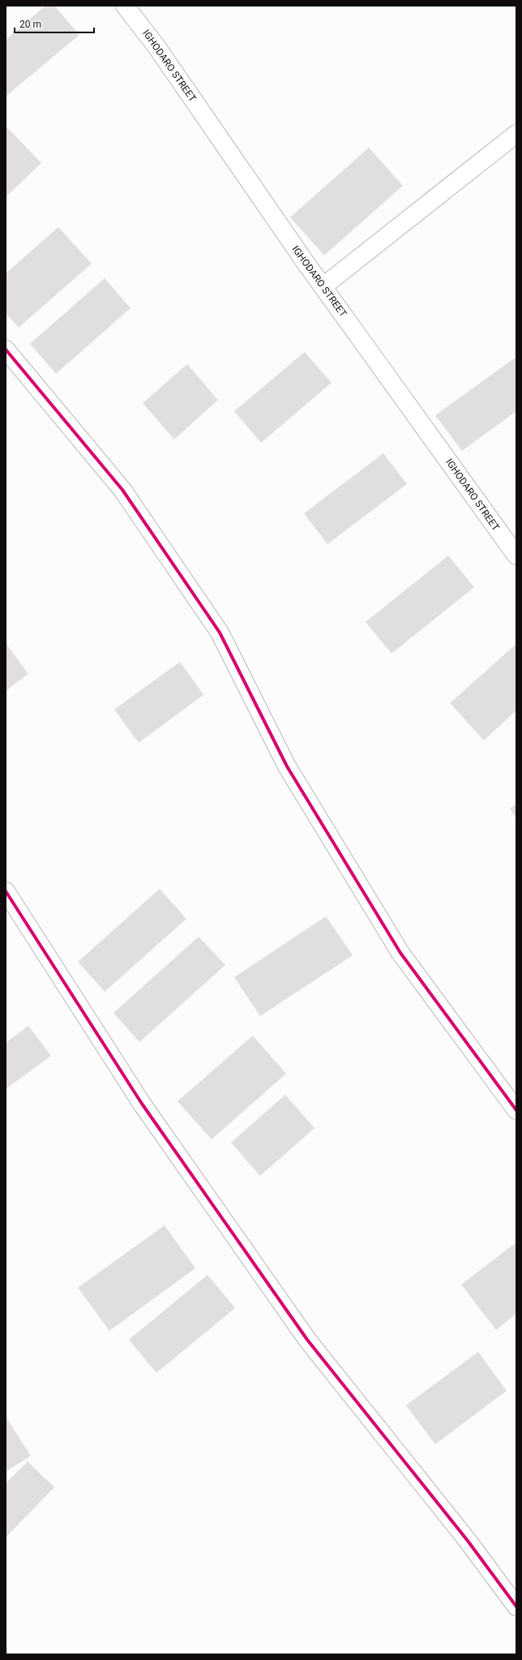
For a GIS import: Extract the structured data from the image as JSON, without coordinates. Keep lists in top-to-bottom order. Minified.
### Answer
{"streets":{"street":["IGHODARO STREET"]},"scale_bar":"20 m"}
